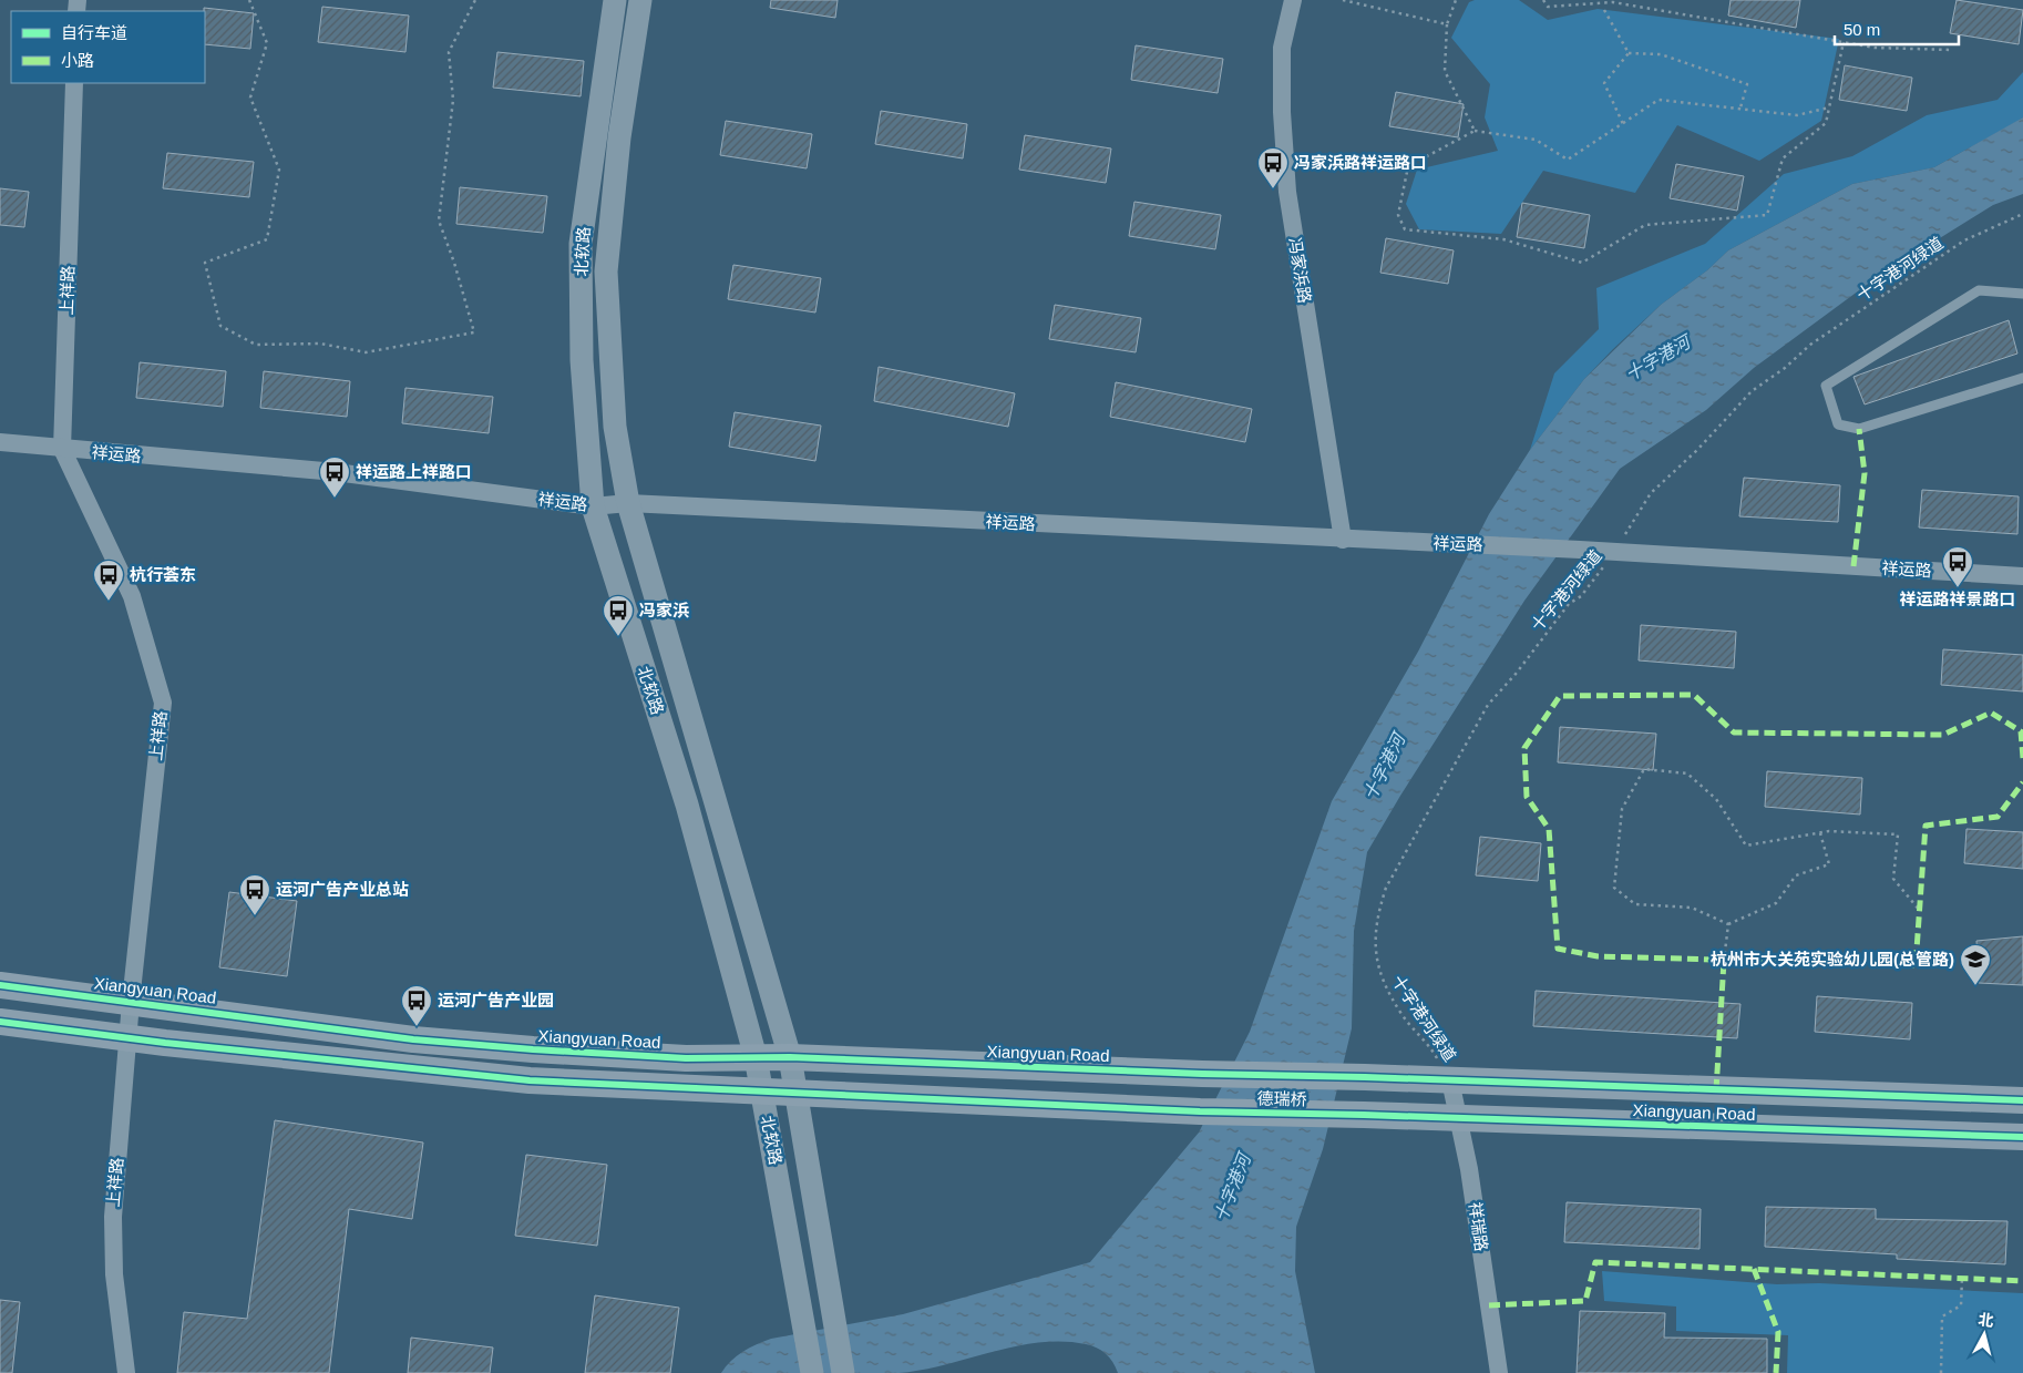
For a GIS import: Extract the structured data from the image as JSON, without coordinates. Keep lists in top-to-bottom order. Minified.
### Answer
{"streets":{"main road":["Xiangyuan Road","德瑞桥"],"street":["北软路","冯家浜路","上祥路","祥运路","祥瑞路"],"path":["十字港河绿道"]},"crossings":[["北软路","祥运路"],["北软路","Xiangyuan Road"],["北软路","德瑞桥"],["十字港河绿道","祥运路"],["十字港河绿道","Xiangyuan Road"],["十字港河绿道","祥瑞路"],["冯家浜路","祥运路"],["上祥路","祥运路"],["上祥路","Xiangyuan Road"],["Xiangyuan Road","德瑞桥"],["Xiangyuan Road","祥瑞路"]],"water":["十字港河"],"places":{"bus stop":["冯家浜路祥运路口","祥运路上祥路口","祥运路祥景路口","杭行荟东","冯家浜","运河广告产业总站","运河广告产业园"],"school or university":["杭州市大关苑实验幼儿园(总管路)"]},"legend":["自行车道","小路"],"scale_bar":"50 m","north":"top"}
